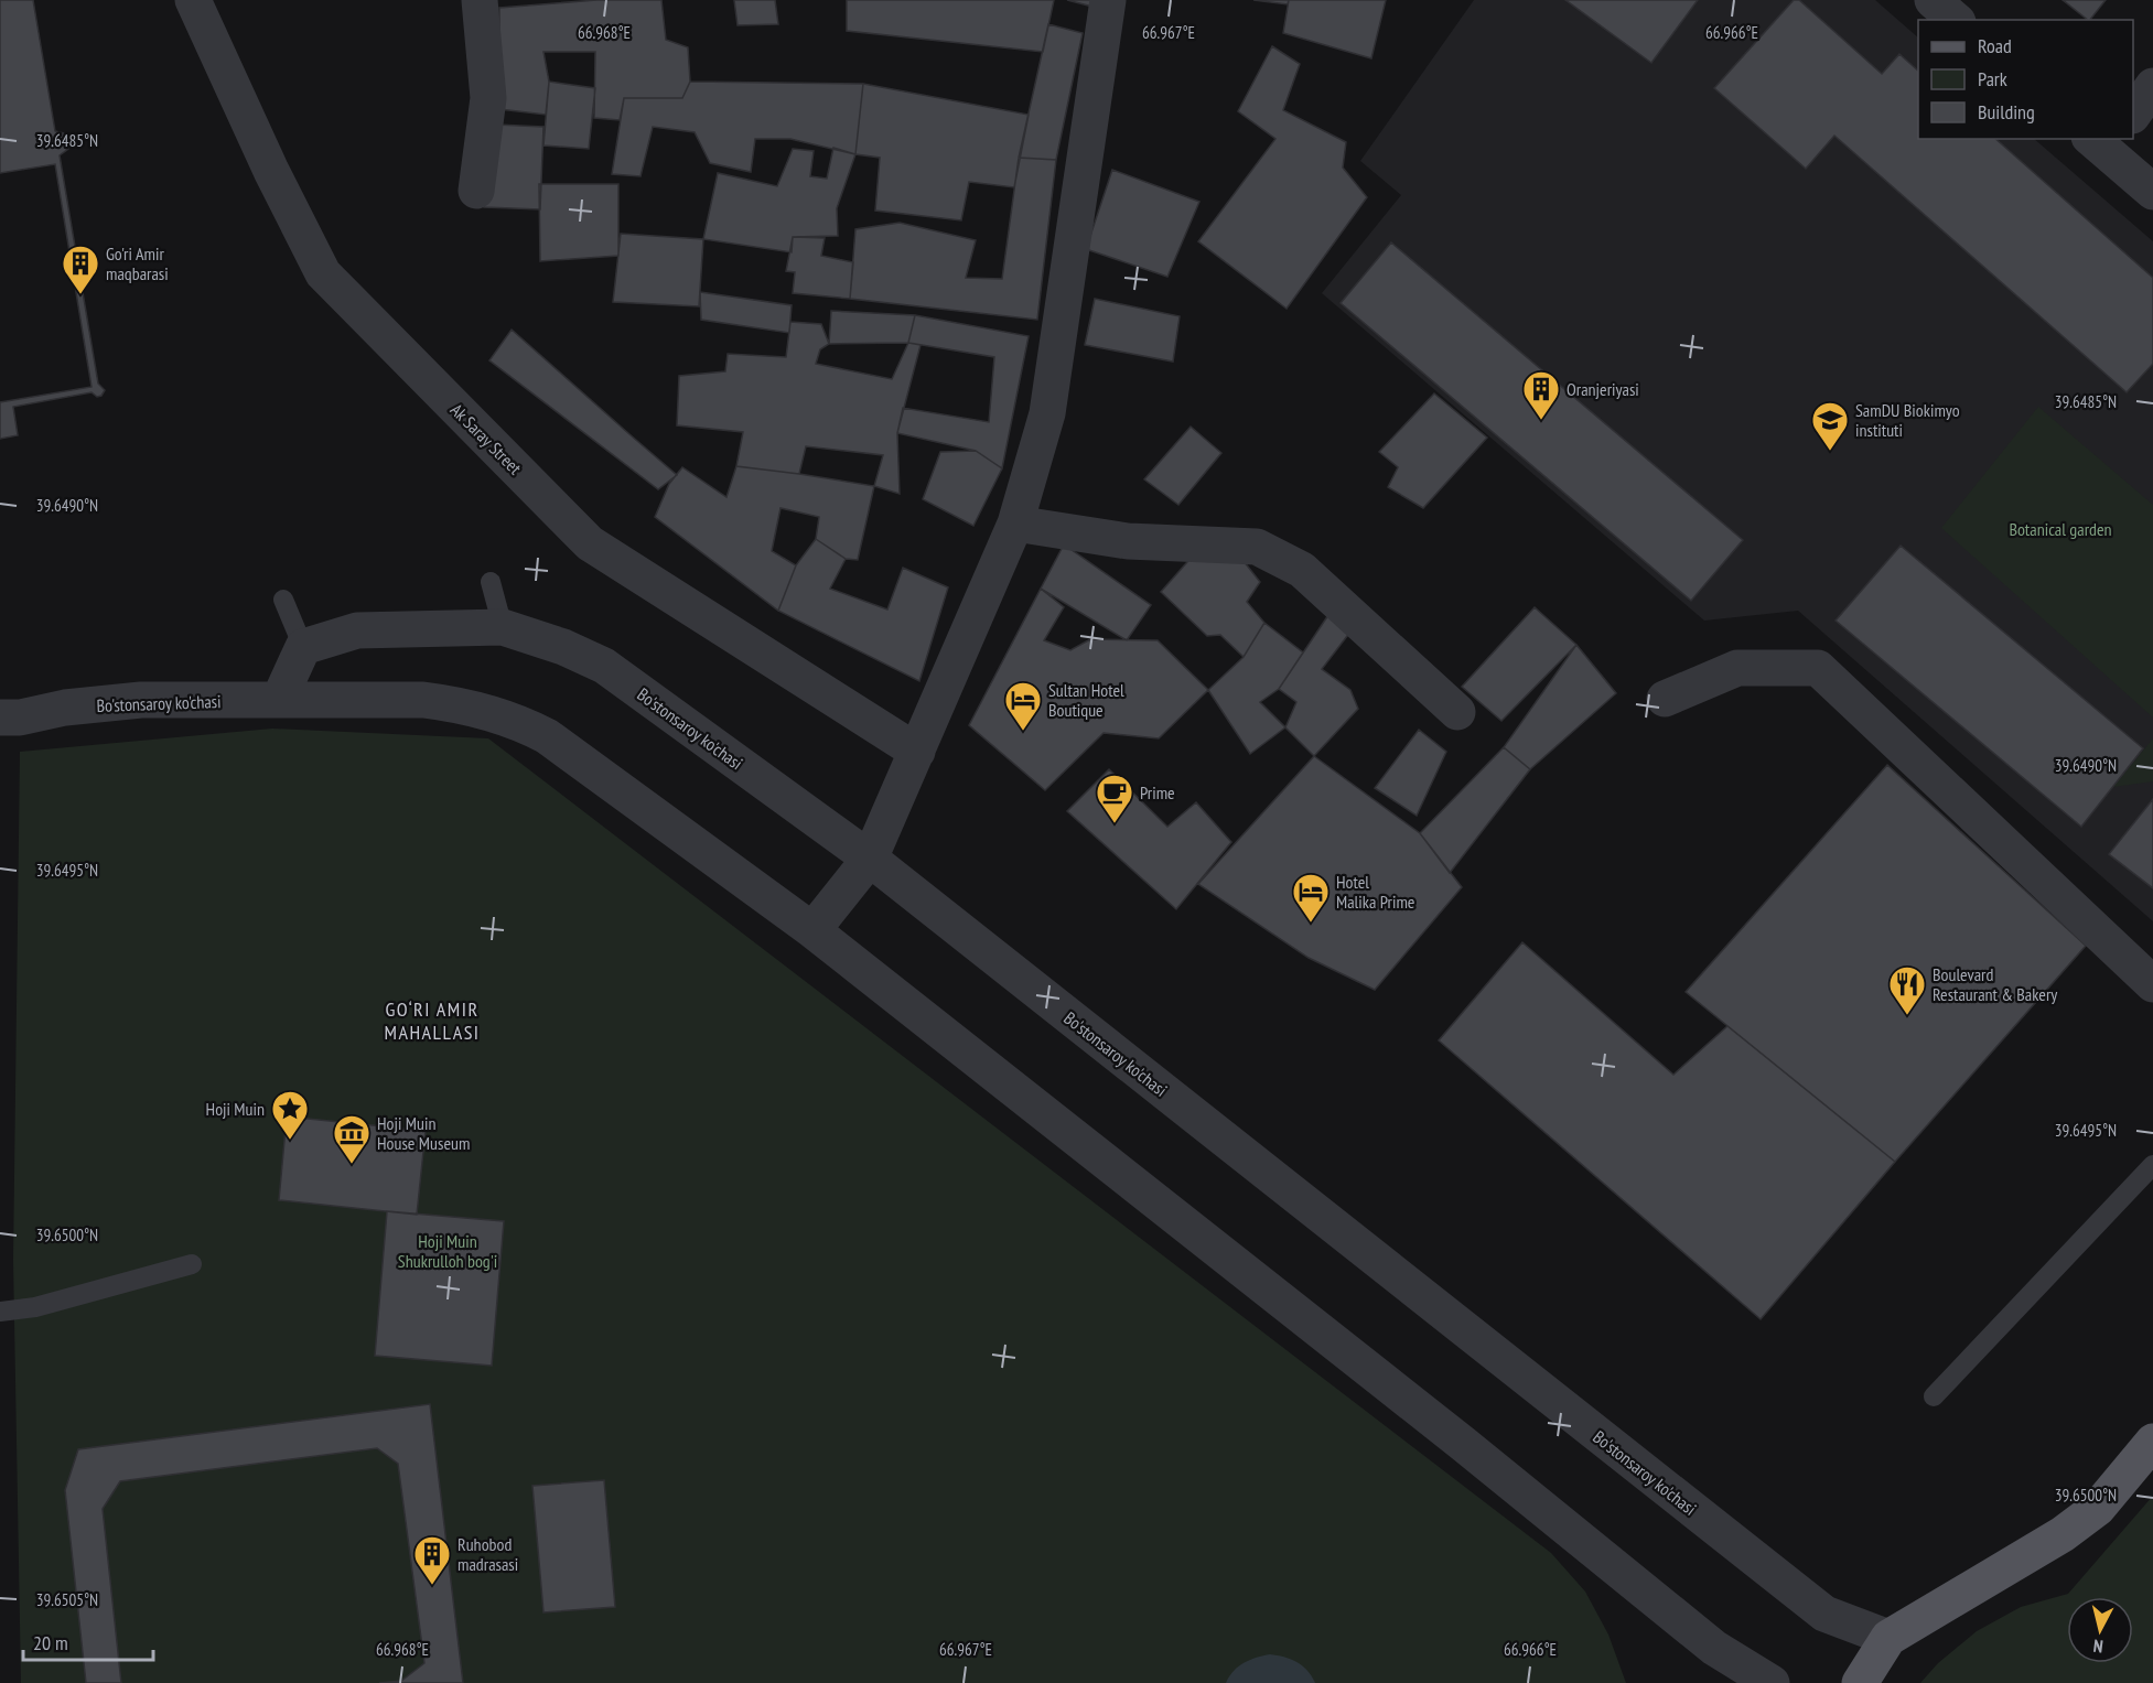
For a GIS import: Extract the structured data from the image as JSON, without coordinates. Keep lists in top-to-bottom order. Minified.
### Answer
{"streets":{"street":["Ak Saray Street","Bo'stonsaroy ko'chasi"]},"districts":["GO‘RI AMIR MAHALLASI"],"parks":["Botanical garden","Hoji Muin Shukrulloh bog'i"],"places":{"building":["Go'ri Amir maqbarasi","Oranjeriyasi","Ruhobod madrasasi"],"school or university":["SamDU Biokimyo instituti"],"hotel":["Sultan Hotel Boutique","Hotel Malika Prime"],"cafe":["Prime"],"restaurant":["Boulevard Restaurant & Bakery"],"place":["Hoji Muin"],"museum":["Hoji Muin House Museum"]},"legend":["Road","Park","Building"],"scale_bar":"20 m","north":"bottom","coordinates":["66.968°E","66.967°E","66.966°E","39.6485°N","39.6490°N","39.6495°N","39.6500°N","39.6505°N"]}
